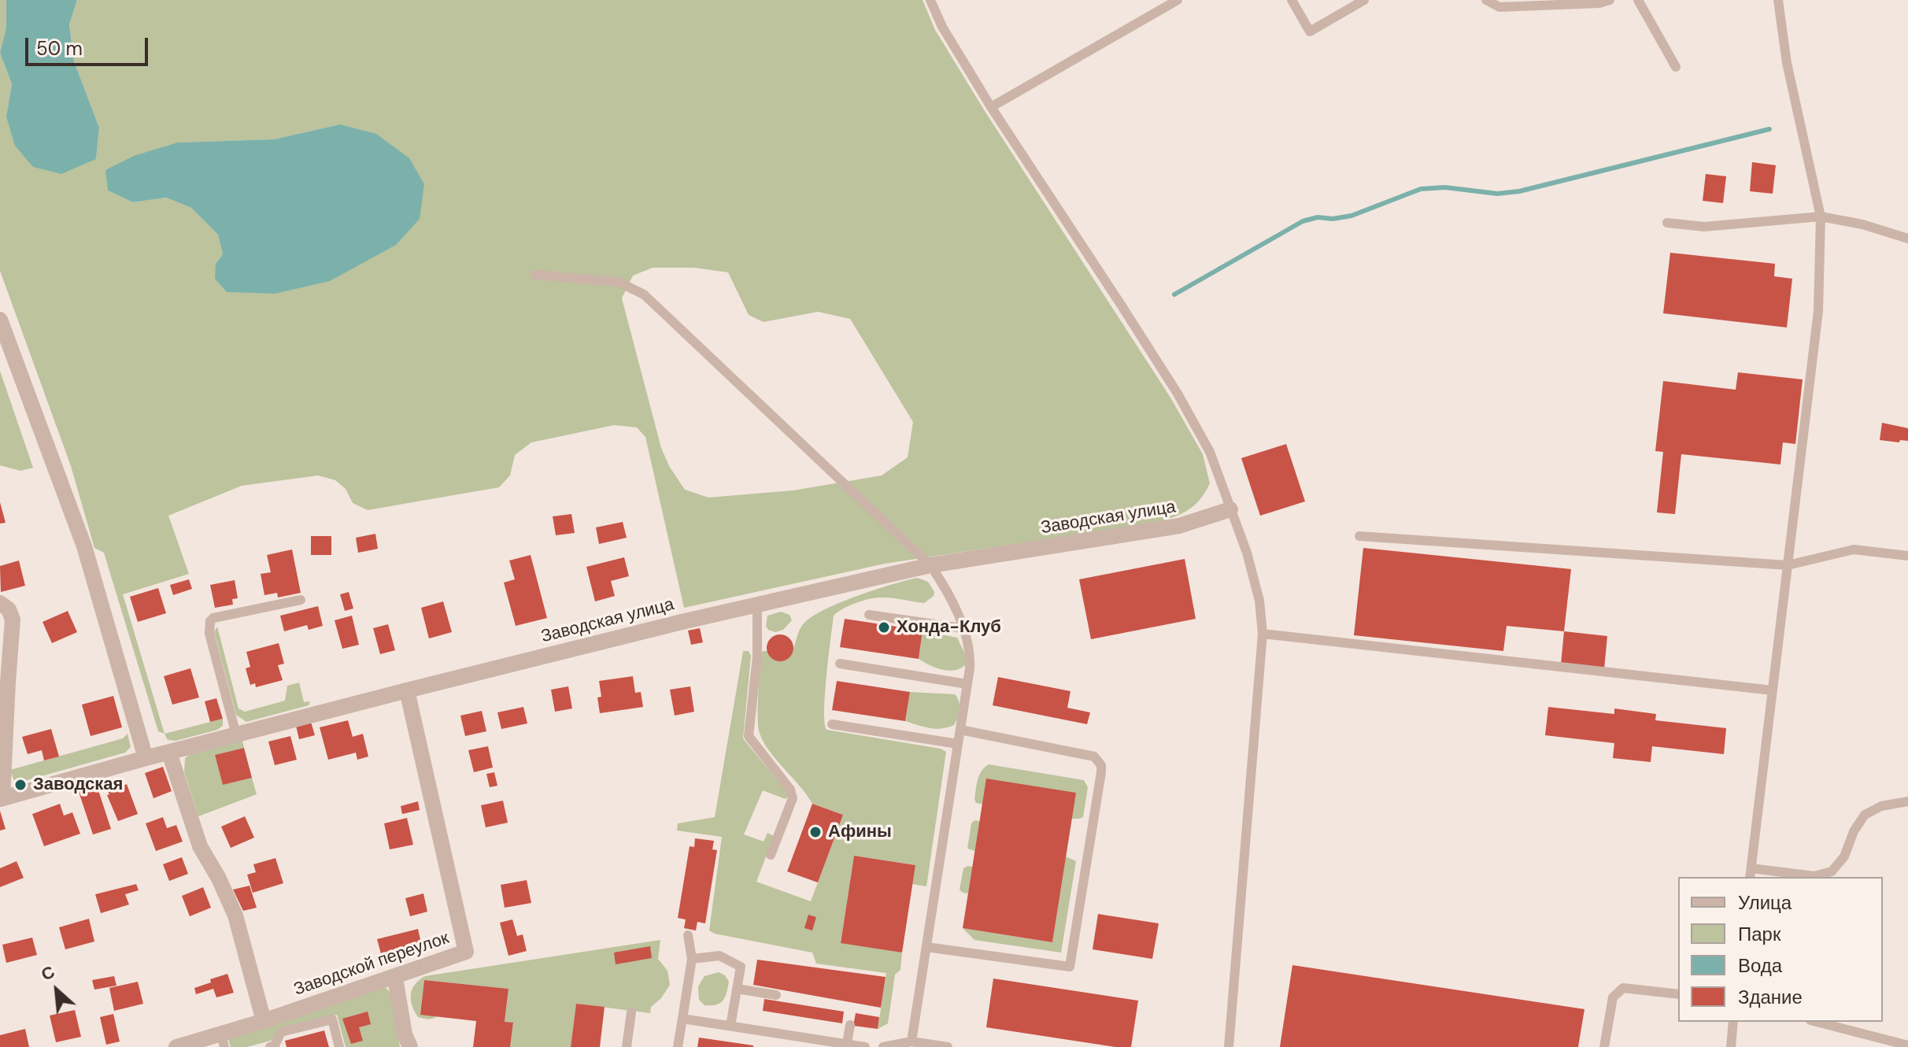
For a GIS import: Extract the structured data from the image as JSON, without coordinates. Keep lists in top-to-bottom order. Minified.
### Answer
{"streets":{"street":["Заводская улица","Заводской переулок"]},"crossings":[["Заводская улица","Заводской переулок"]],"places":["Хонда-Клуб","Заводская","Афины"],"legend":["Улица","Парк","Вода","Здание"],"scale_bar":"50 m","north":"top left"}
